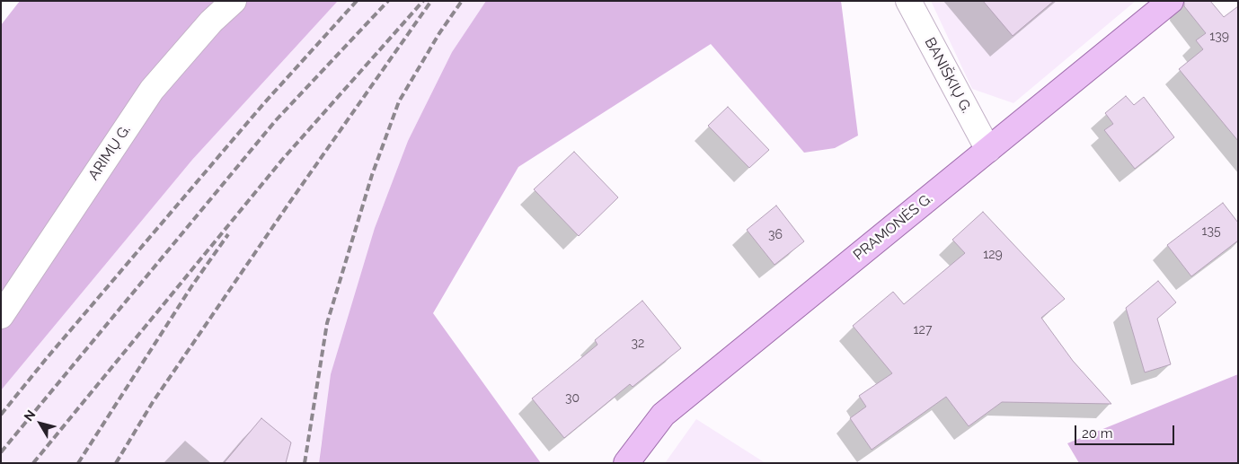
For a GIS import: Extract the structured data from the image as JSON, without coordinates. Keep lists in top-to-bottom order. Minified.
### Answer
{"streets":{"main road":["PRAMONĖS G."],"street":["BANIŠKIŲ G.","ARIMŲ G."]},"crossings":[["BANIŠKIŲ G.","PRAMONĖS G."]],"house_numbers":["139","135","36","129","127","32","30"],"scale_bar":"20 m","north":"top left"}
